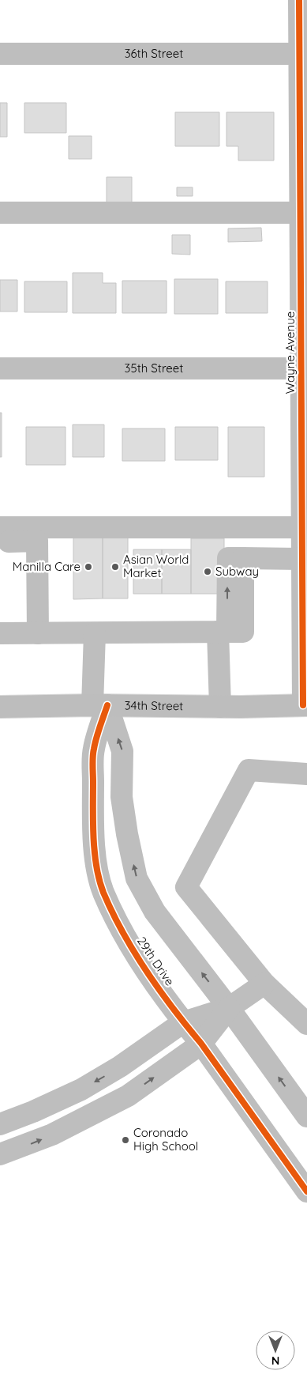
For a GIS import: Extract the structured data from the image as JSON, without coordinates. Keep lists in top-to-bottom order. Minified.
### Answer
{"streets":{"main road":["34th Street"],"street":["36th Street","Wayne Avenue","35th Street","29th Drive"]},"crossings":[["36th Street","Wayne Avenue"],["Wayne Avenue","35th Street"],["Wayne Avenue","34th Street"],["34th Street","29th Drive"]],"places":["Manilla Care","Asian World Market","Subway","Coronado High School"],"north":"bottom"}
